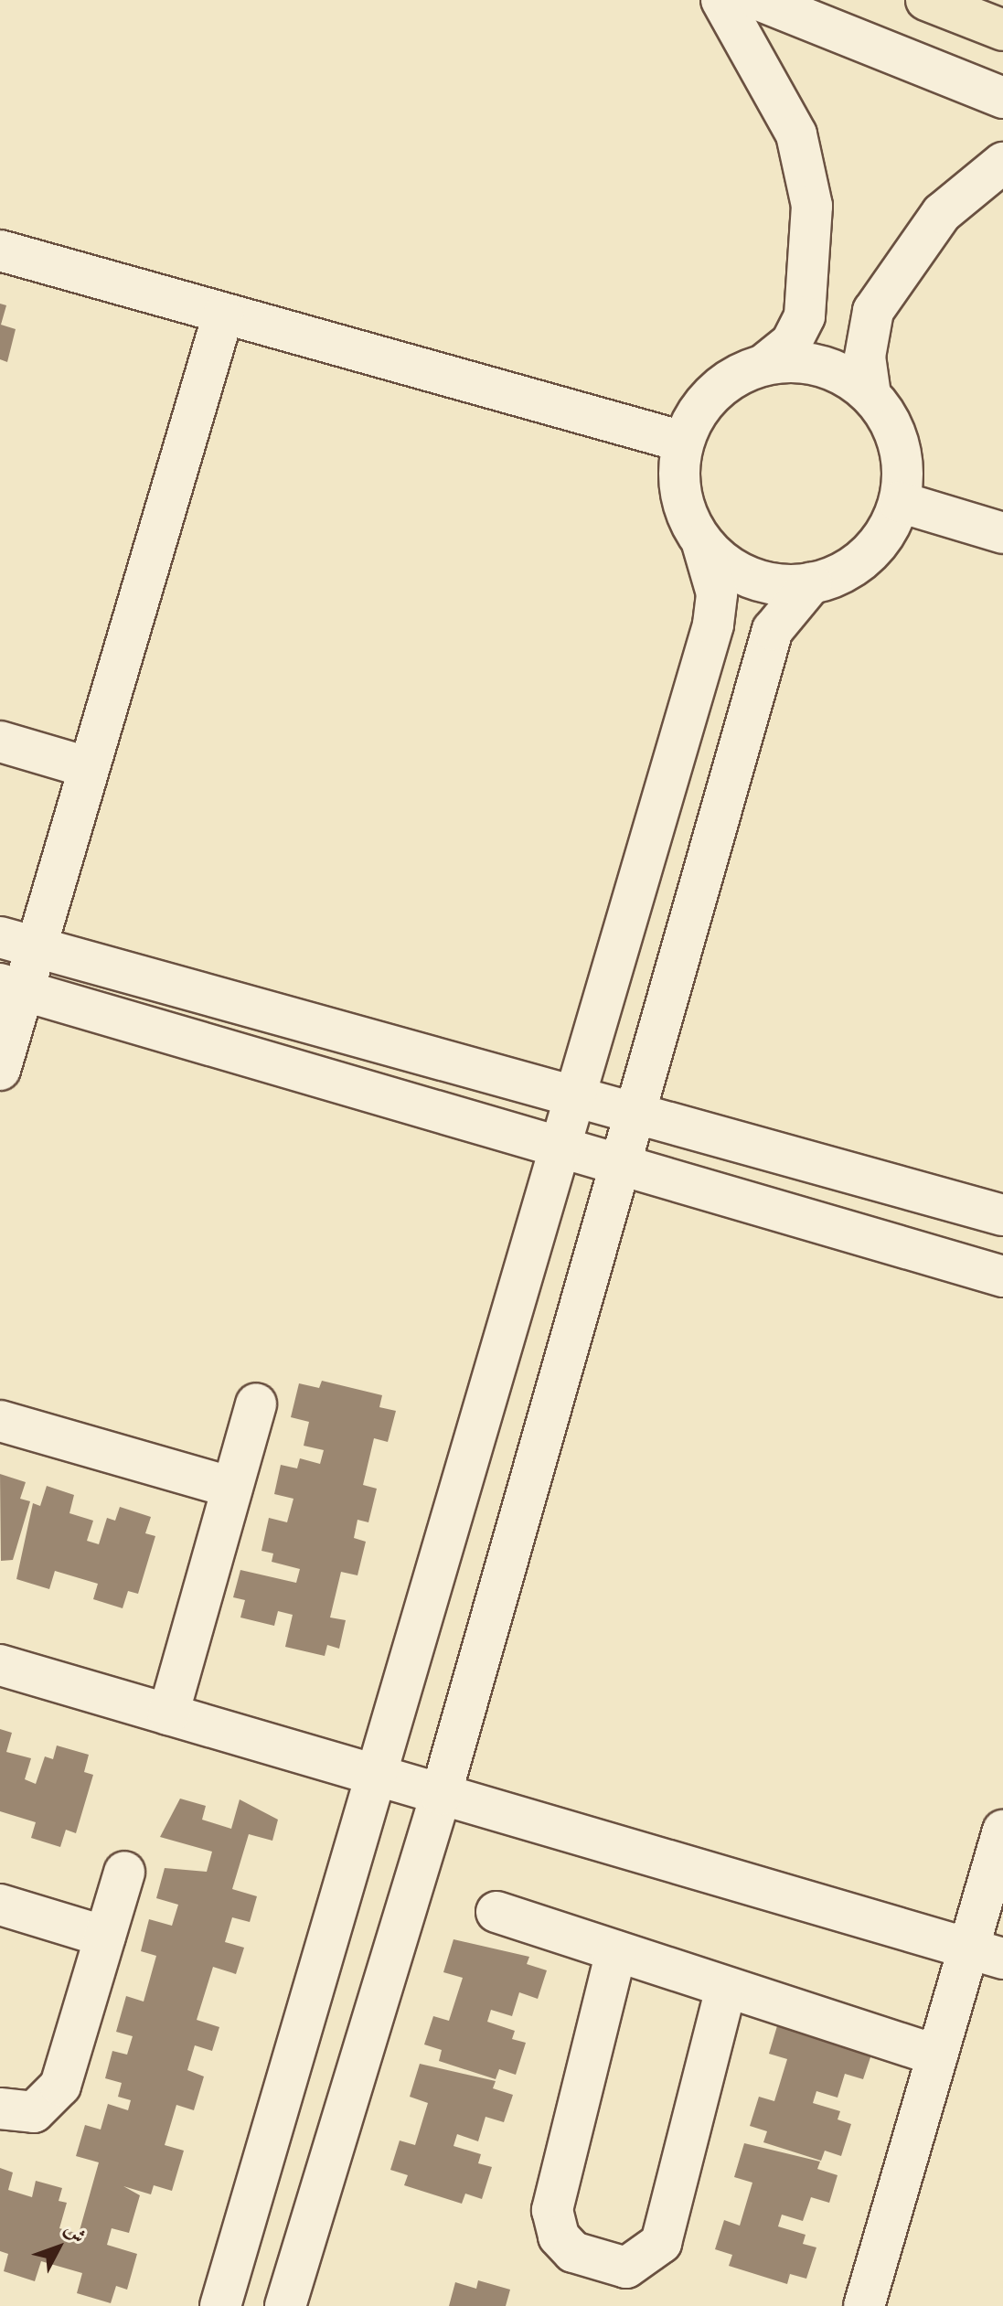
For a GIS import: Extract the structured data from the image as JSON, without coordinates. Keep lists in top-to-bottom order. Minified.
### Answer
{"north":"top right"}
